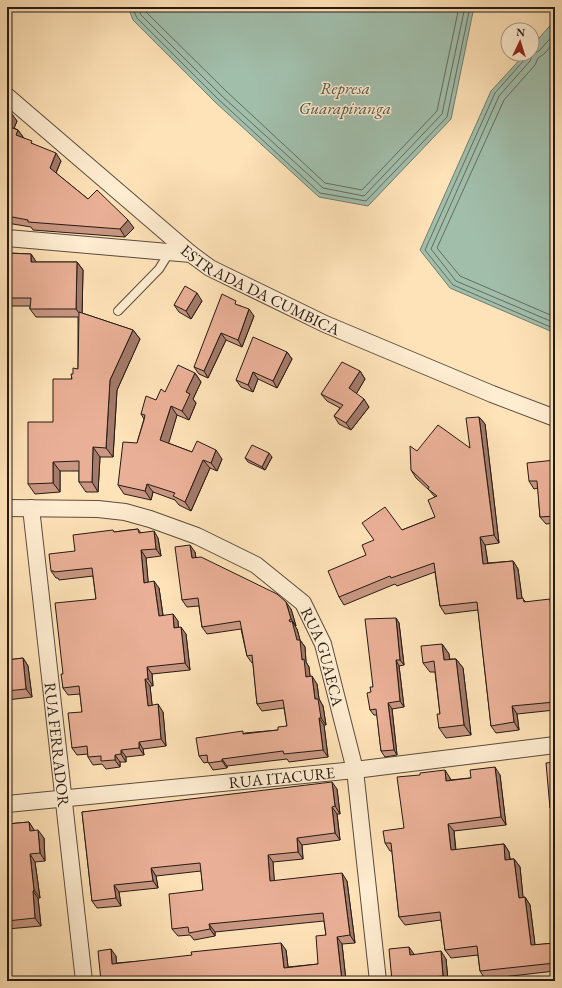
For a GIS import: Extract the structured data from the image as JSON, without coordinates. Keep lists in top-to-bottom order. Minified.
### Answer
{"streets":{"street":["ESTRADA DA CUMBICA","RUA GUAECA","RUA FERRADOR","RUA ITACURE"]},"crossings":[["RUA GUAECA","RUA FERRADOR"],["RUA GUAECA","RUA ITACURE"],["RUA FERRADOR","RUA ITACURE"]],"water":["Represa Guarapiranga"],"north":"top"}
